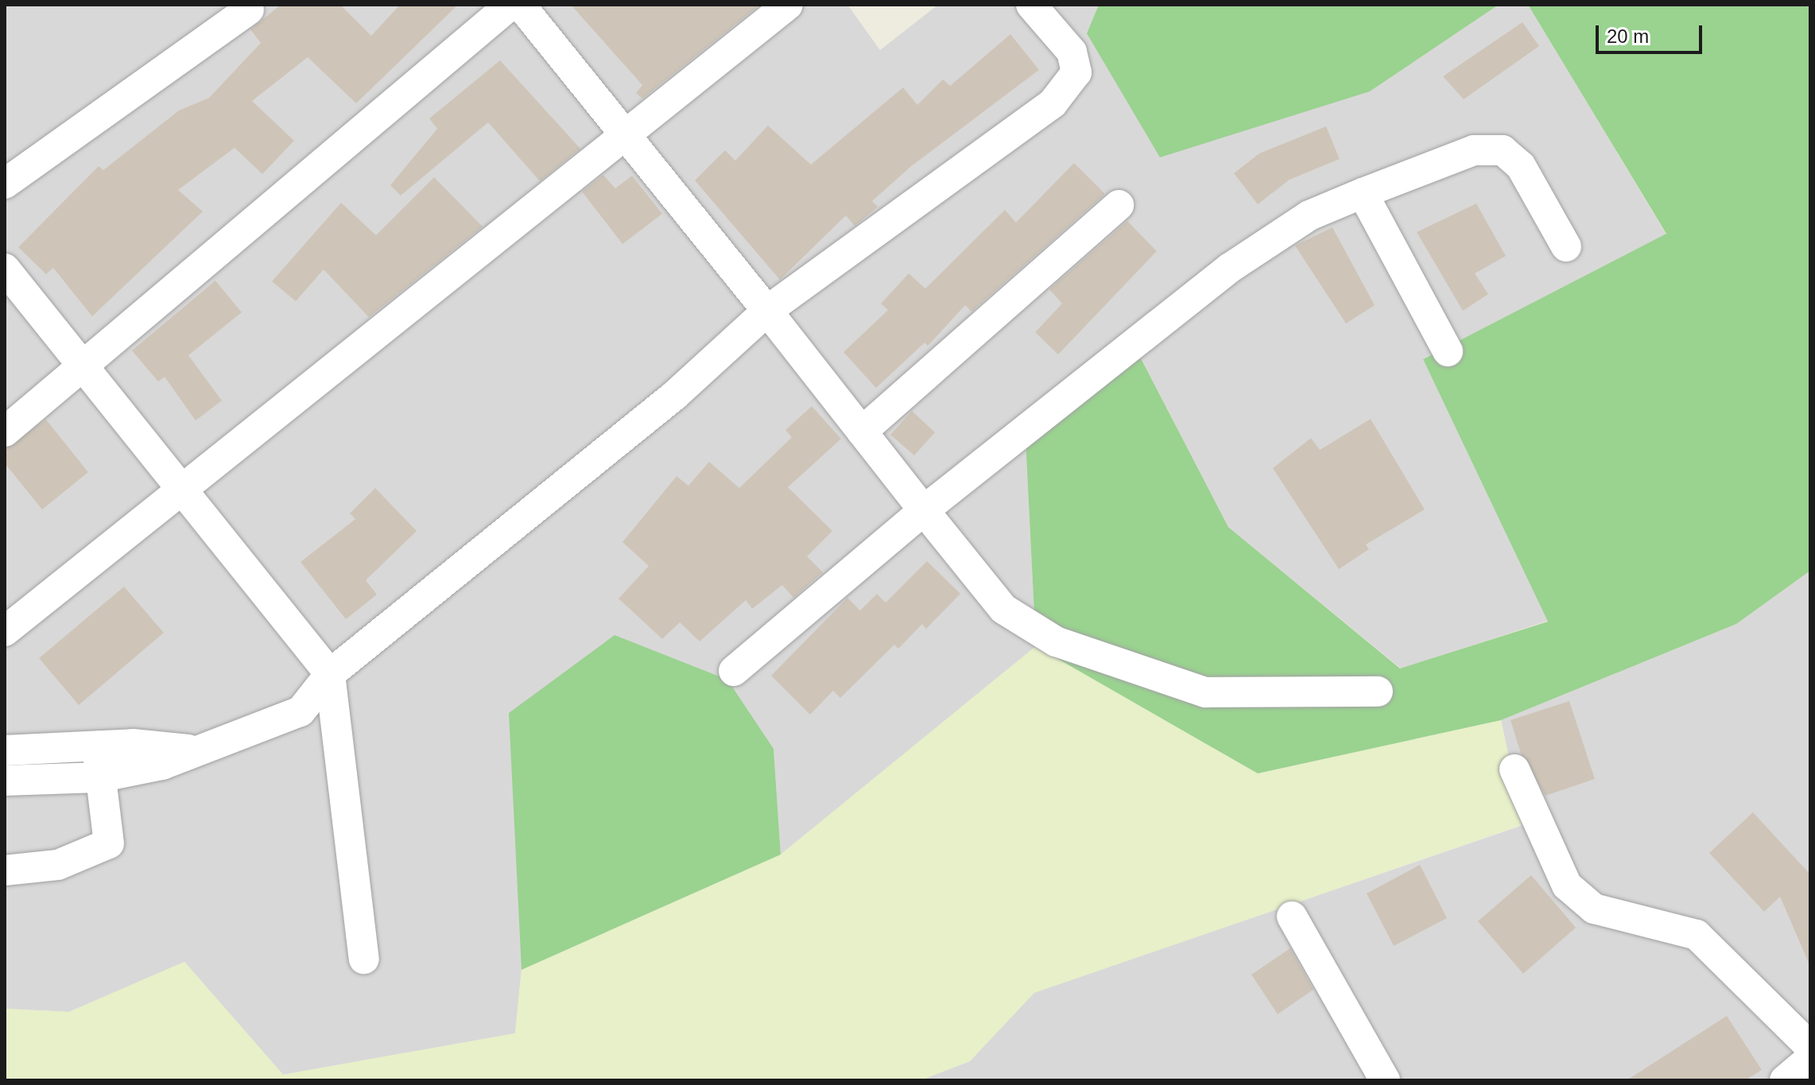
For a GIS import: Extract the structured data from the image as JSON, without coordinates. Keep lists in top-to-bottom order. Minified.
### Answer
{"scale_bar":"20 m"}
